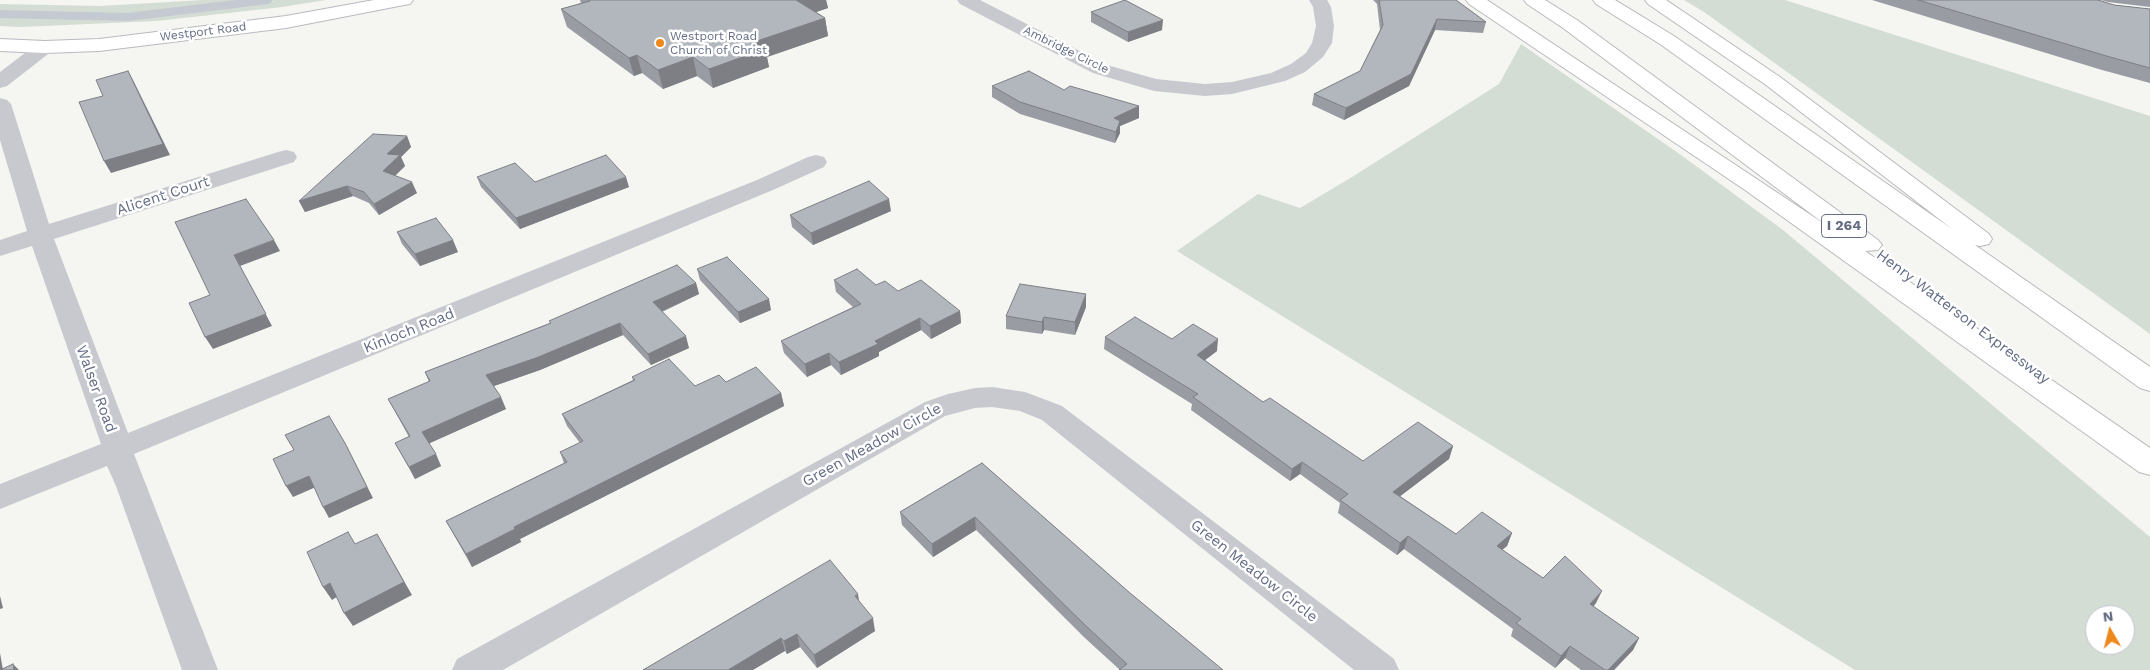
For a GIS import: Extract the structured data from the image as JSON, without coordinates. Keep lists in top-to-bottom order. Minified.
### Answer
{"streets":{"main road":["Westport Road","I 264","Henry Watterson Expressway"],"street":["Ambridge Circle","Alicent Court","Kinloch Road","Walser Road","Green Meadow Circle"]},"crossings":[["Alicent Court","Walser Road"],["Kinloch Road","Walser Road"]],"places":["Westport Road Church of Christ"],"north":"top"}
